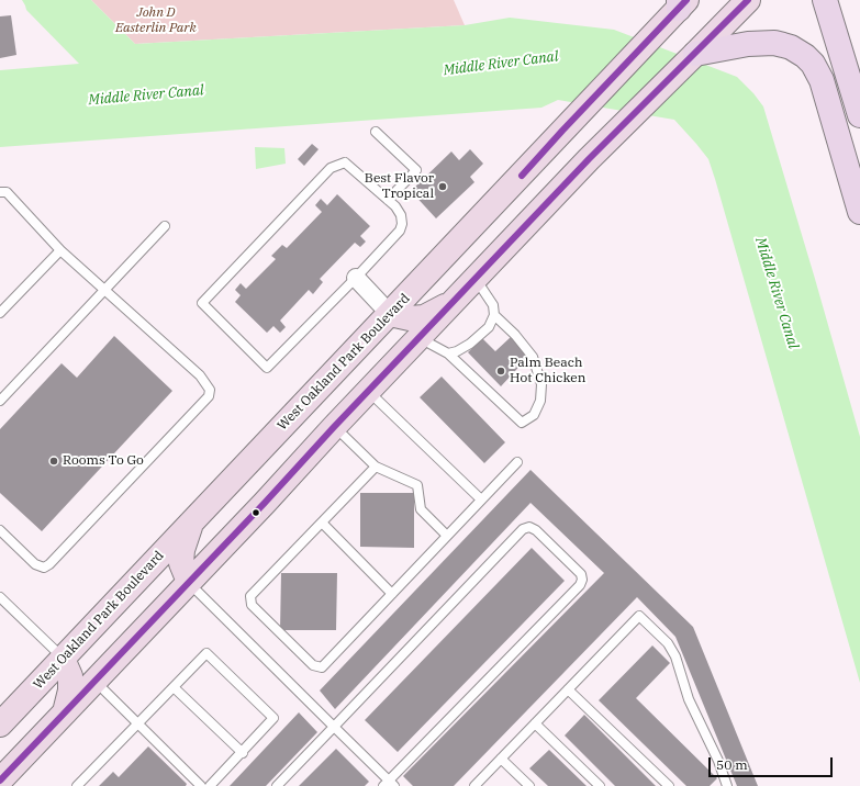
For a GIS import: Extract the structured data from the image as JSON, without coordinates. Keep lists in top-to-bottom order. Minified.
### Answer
{"streets":{"main road":["West Oakland Park Boulevard"]},"water":["Middle River Canal"],"parks":["John D Easterlin Park"],"places":["Best Flavor Tropical","Palm Beach Hot Chicken","Rooms To Go"],"scale_bar":"50 m"}
